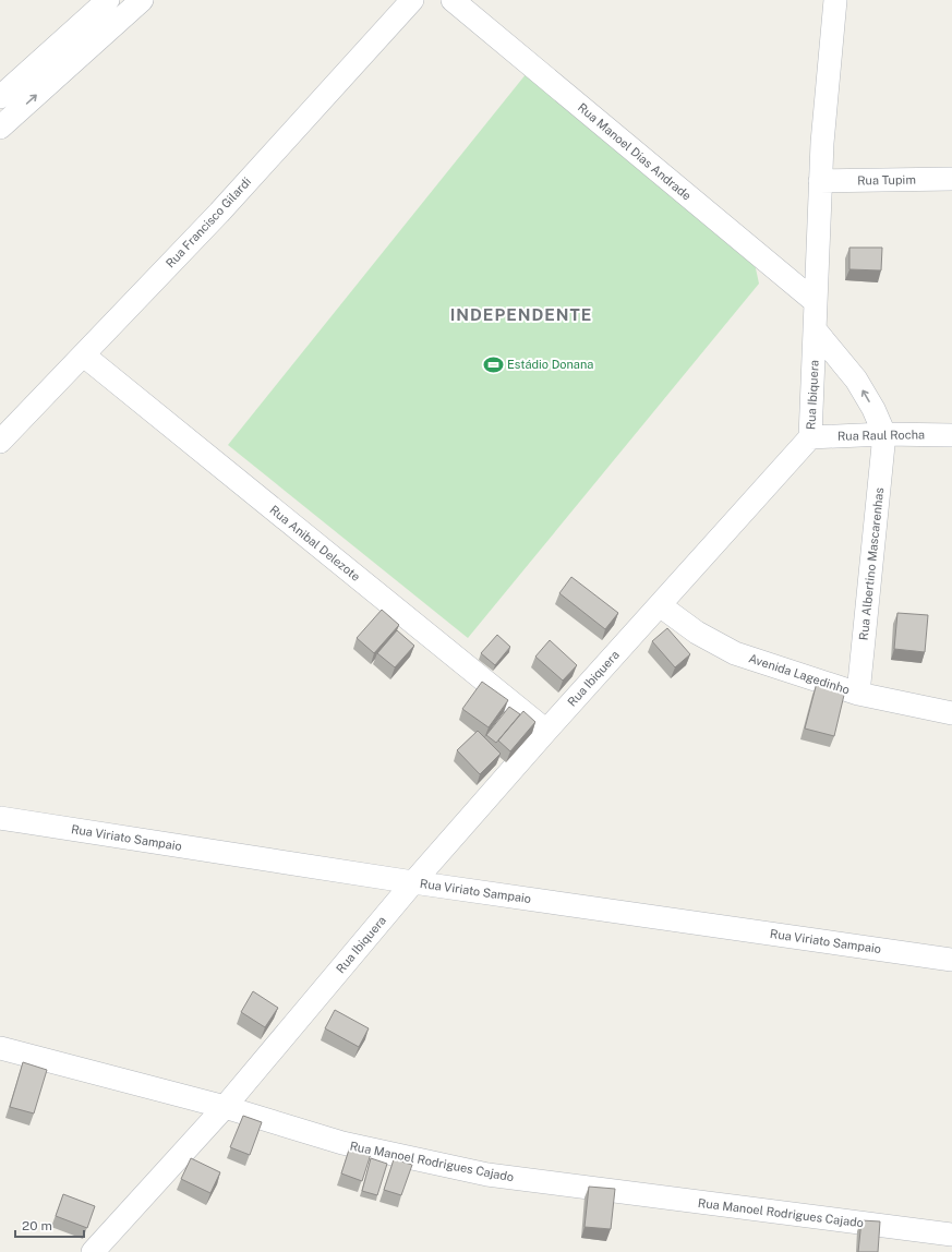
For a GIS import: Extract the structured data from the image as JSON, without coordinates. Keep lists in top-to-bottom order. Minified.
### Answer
{"streets":{"street":["Rua Manoel Dias Andrade","Rua Tupim","Rua Francisco Gilardi","Rua Ibiquera","Rua Raul Rocha","Rua Anibal Delezote","Rua Albertino Mascarenhas","Avenida Lagedinho","Rua Viriato Sampaio","Rua Manoel Rodrigues Cajado"]},"crossings":[["Rua Manoel Dias Andrade","Rua Ibiquera"],["Rua Tupim","Rua Ibiquera"],["Rua Francisco Gilardi","Rua Anibal Delezote"],["Rua Ibiquera","Rua Raul Rocha"],["Rua Ibiquera","Rua Anibal Delezote"],["Rua Ibiquera","Avenida Lagedinho"],["Rua Ibiquera","Rua Viriato Sampaio"],["Rua Ibiquera","Rua Manoel Rodrigues Cajado"],["Rua Raul Rocha","Rua Albertino Mascarenhas"],["Rua Albertino Mascarenhas","Avenida Lagedinho"]],"districts":["INDEPENDENTE"],"places":{"sports":["Estádio Donana"]},"scale_bar":"20 m"}
